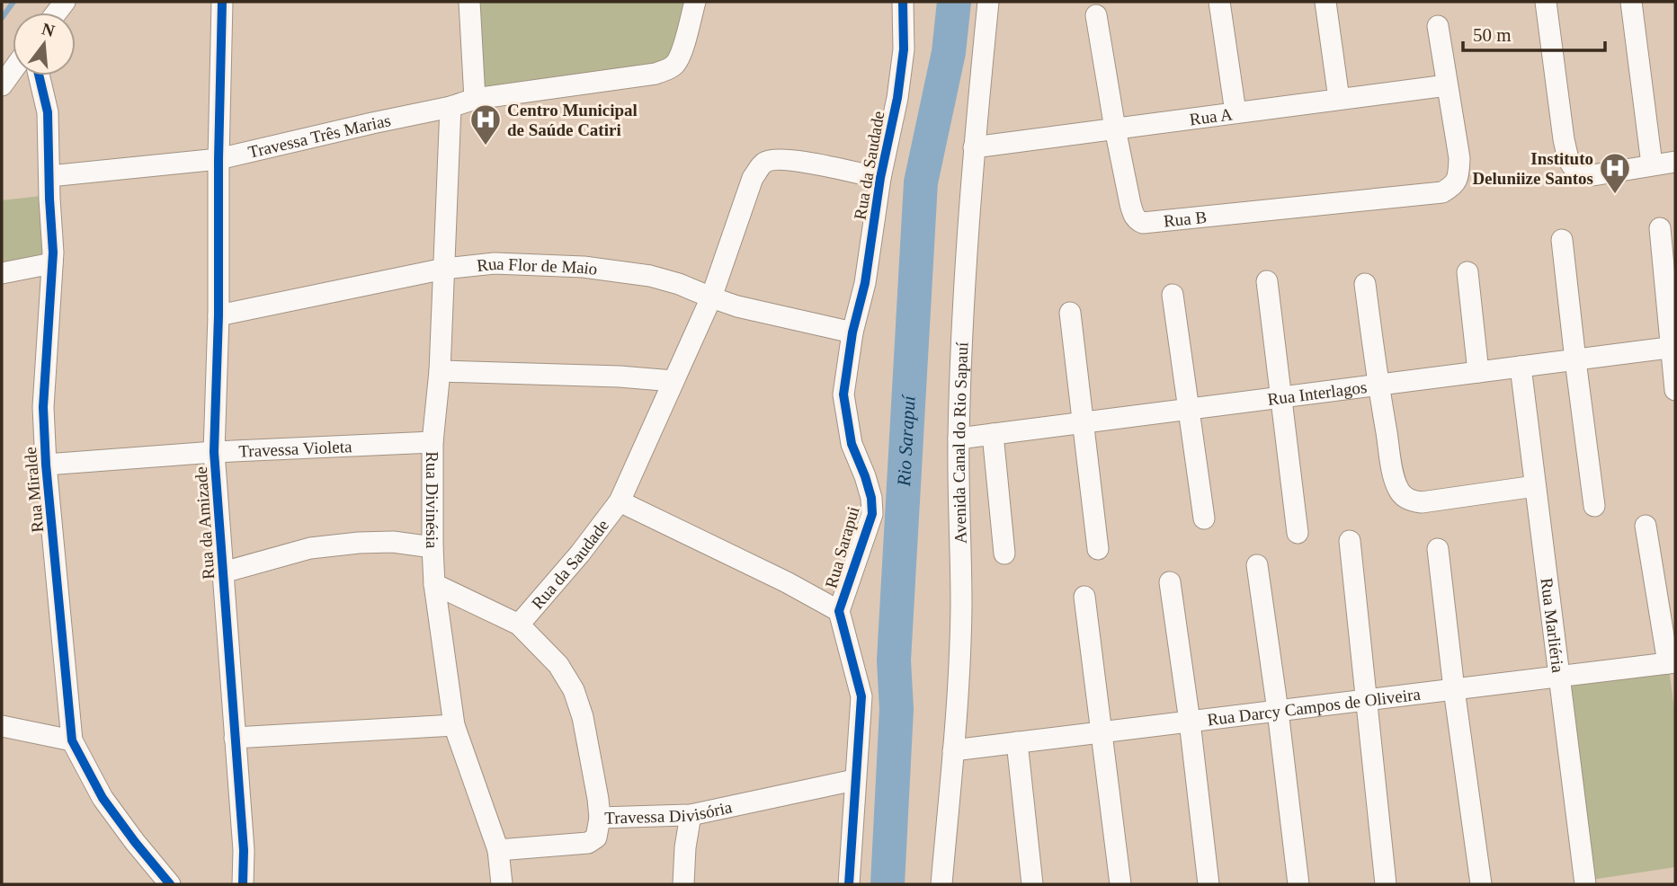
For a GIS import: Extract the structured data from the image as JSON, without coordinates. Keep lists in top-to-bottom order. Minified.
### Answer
{"streets":{"street":["Rua A","Travessa Três Marias","Rua da Saudade","Rua B","Rua Flor de Maio","Rua Interlagos","Avenida Canal do Rio Sapauí","Travessa Violeta","Rua Miralde","Rua Divinésia","Rua da Amizade","Rua Sarapui","Rua Marliéria","Rua Darcy Campos de Oliveira","Travessa Divisória"]},"crossings":[["Rua A","Rua B"],["Rua A","Avenida Canal do Rio Sapauí"],["Travessa Três Marias","Rua Miralde"],["Travessa Três Marias","Rua Divinésia"],["Travessa Três Marias","Rua da Amizade"],["Rua da Saudade","Rua Flor de Maio"],["Rua da Saudade","Rua Sarapui"],["Rua Flor de Maio","Rua Divinésia"],["Rua Flor de Maio","Rua da Amizade"],["Rua Flor de Maio","Rua Sarapui"],["Rua Interlagos","Avenida Canal do Rio Sapauí"],["Rua Interlagos","Rua Marliéria"],["Avenida Canal do Rio Sapauí","Rua Darcy Campos de Oliveira"],["Travessa Violeta","Rua Miralde"],["Travessa Violeta","Rua Divinésia"],["Travessa Violeta","Rua da Amizade"],["Rua Divinésia","Travessa Divisória"],["Rua Sarapui","Travessa Divisória"],["Rua Marliéria","Rua Darcy Campos de Oliveira"]],"water":["Rio Sarapuí"],"places":{"hospital":["Centro Municipal de Saúde Catiri","Instituto Deluniize Santos"]},"scale_bar":"50 m","north":"top"}
